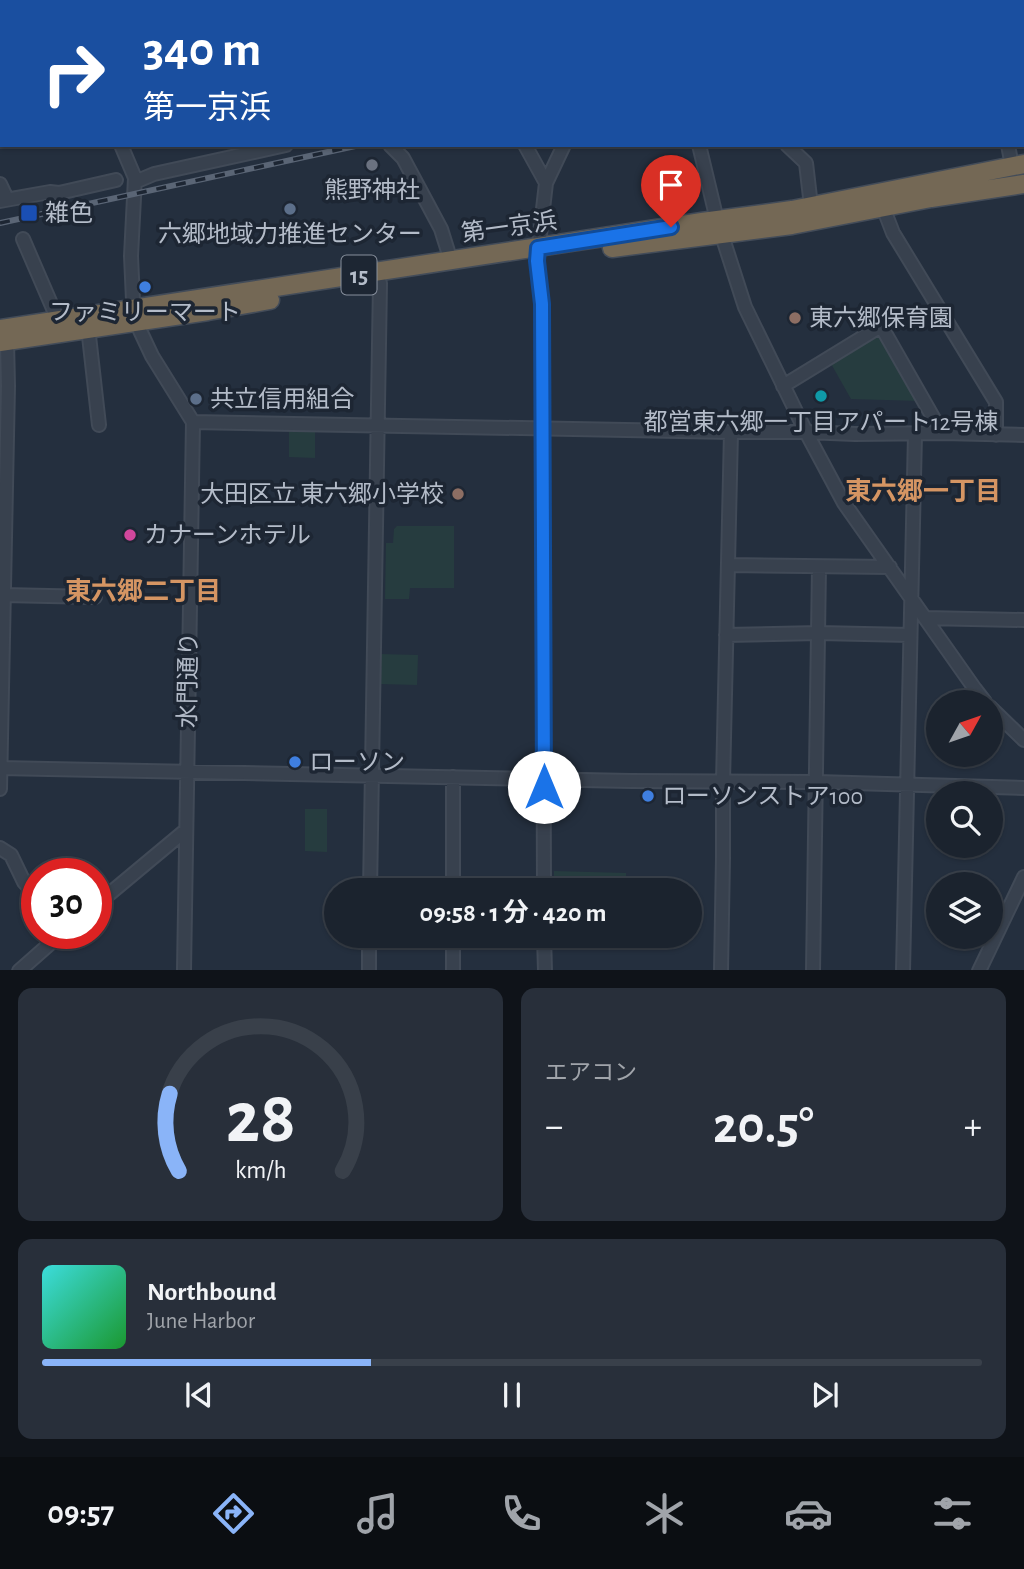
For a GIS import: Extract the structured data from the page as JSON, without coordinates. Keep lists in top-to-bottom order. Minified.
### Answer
{"streets":{"highway":["第一京浜","15"],"street":["水門通り"]},"districts":["東六郷一丁目","東六郷二丁目"],"places":{"other":["熊野神社","六郷地域力推進センター","ファミリーマート","東六郷保育園","都営東六郷一丁目アパート12号棟","共立信用組合","大田区立 東六郷小学校","カナーンホテル","ローソン","ローソンストア100"],"transit":["雑色"]},"north":"top right","page":{"turn":["340 m","第一京浜"],"limit":"30","trip":"09:58 · 1 分 · 420 m","tile":"エアコン","heat":["−","20.5°","+"],"song":["Northbound","June Harbor"],"tabs":"09:57","gauge":["28","km/h"]}}
